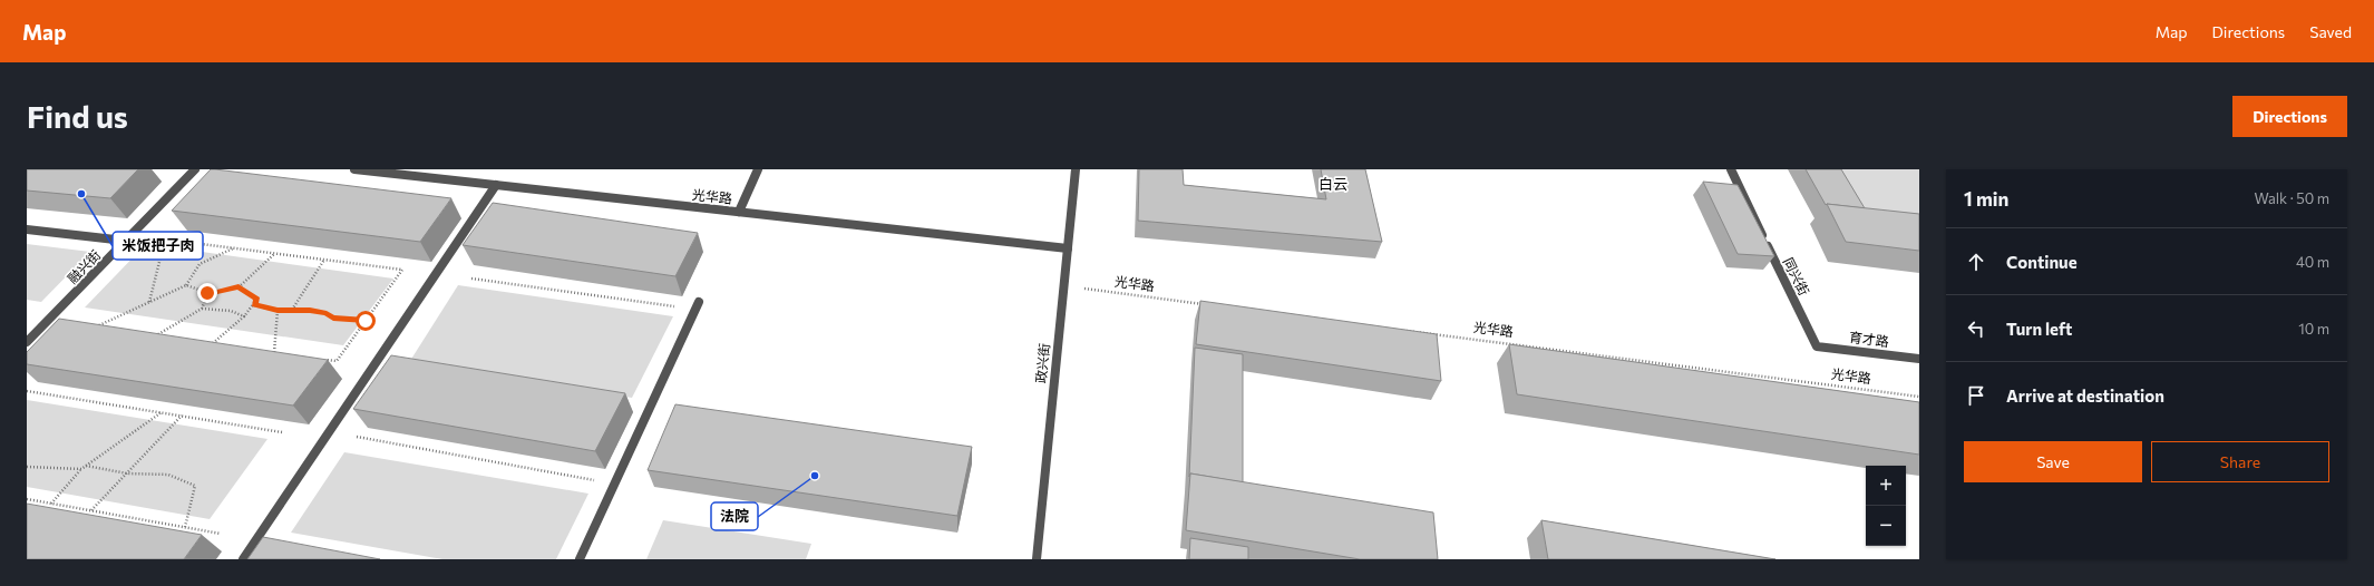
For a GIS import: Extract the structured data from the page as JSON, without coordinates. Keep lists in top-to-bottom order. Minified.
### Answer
{"streets":{"street":["光华路","融兴街","同兴街","育才路","政兴街"]},"crossings":[["光华路","政兴街"],["同兴街","育才路"]],"districts":["白云"],"places":["米饭把子肉","法院"],"page":{"header":"Map","nav":["Map","Directions","Saved"],"buttons":["Directions",["Save","Share"]],"title":"Find us","heading":["1 min","Walk · 50 m"],"list":[["Continue","40 m"],["Turn left","10 m"],"Arrive at destination"],"map_buttons":["+","−"]}}
